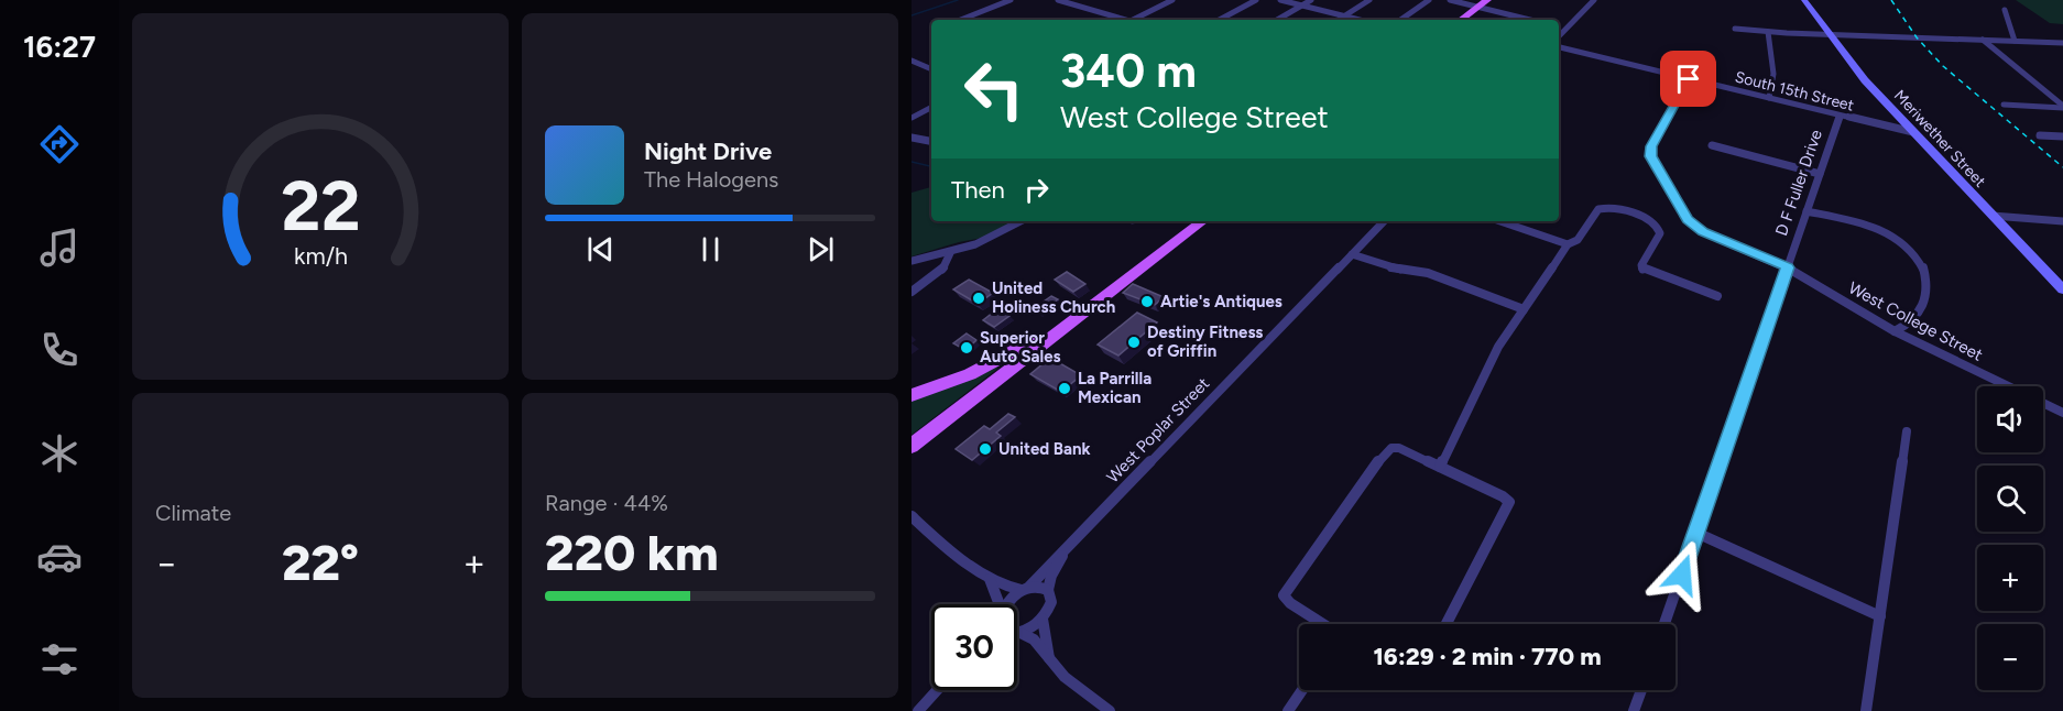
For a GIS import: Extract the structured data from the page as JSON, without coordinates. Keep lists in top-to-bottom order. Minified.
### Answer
{"streets":{"street":["South 15th Street","Meriwether Street","D F Fuller Drive","West College Street","West Poplar Street"]},"crossings":[["South 15th Street","Meriwether Street"],["South 15th Street","D F Fuller Drive"],["South 15th Street","West College Street"],["D F Fuller Drive","West College Street"]],"places":["United Holiness Church","Artie's Antiques","Destiny Fitness of Griffin","Superior Auto Sales","La Parrilla Mexican","United Bank"],"page":{"tabs":"16:27","turn":["340 m","West College Street"],"song":["Night Drive","The Halogens"],"then":"Then","map_buttons":["+","−"],"tile":["Climate",["Range · 44%","220 km"]],"heat":["−","22°","+"],"limit":"30","trip":"16:29 · 2 min · 770 m","gauge":["22","km/h"]}}
